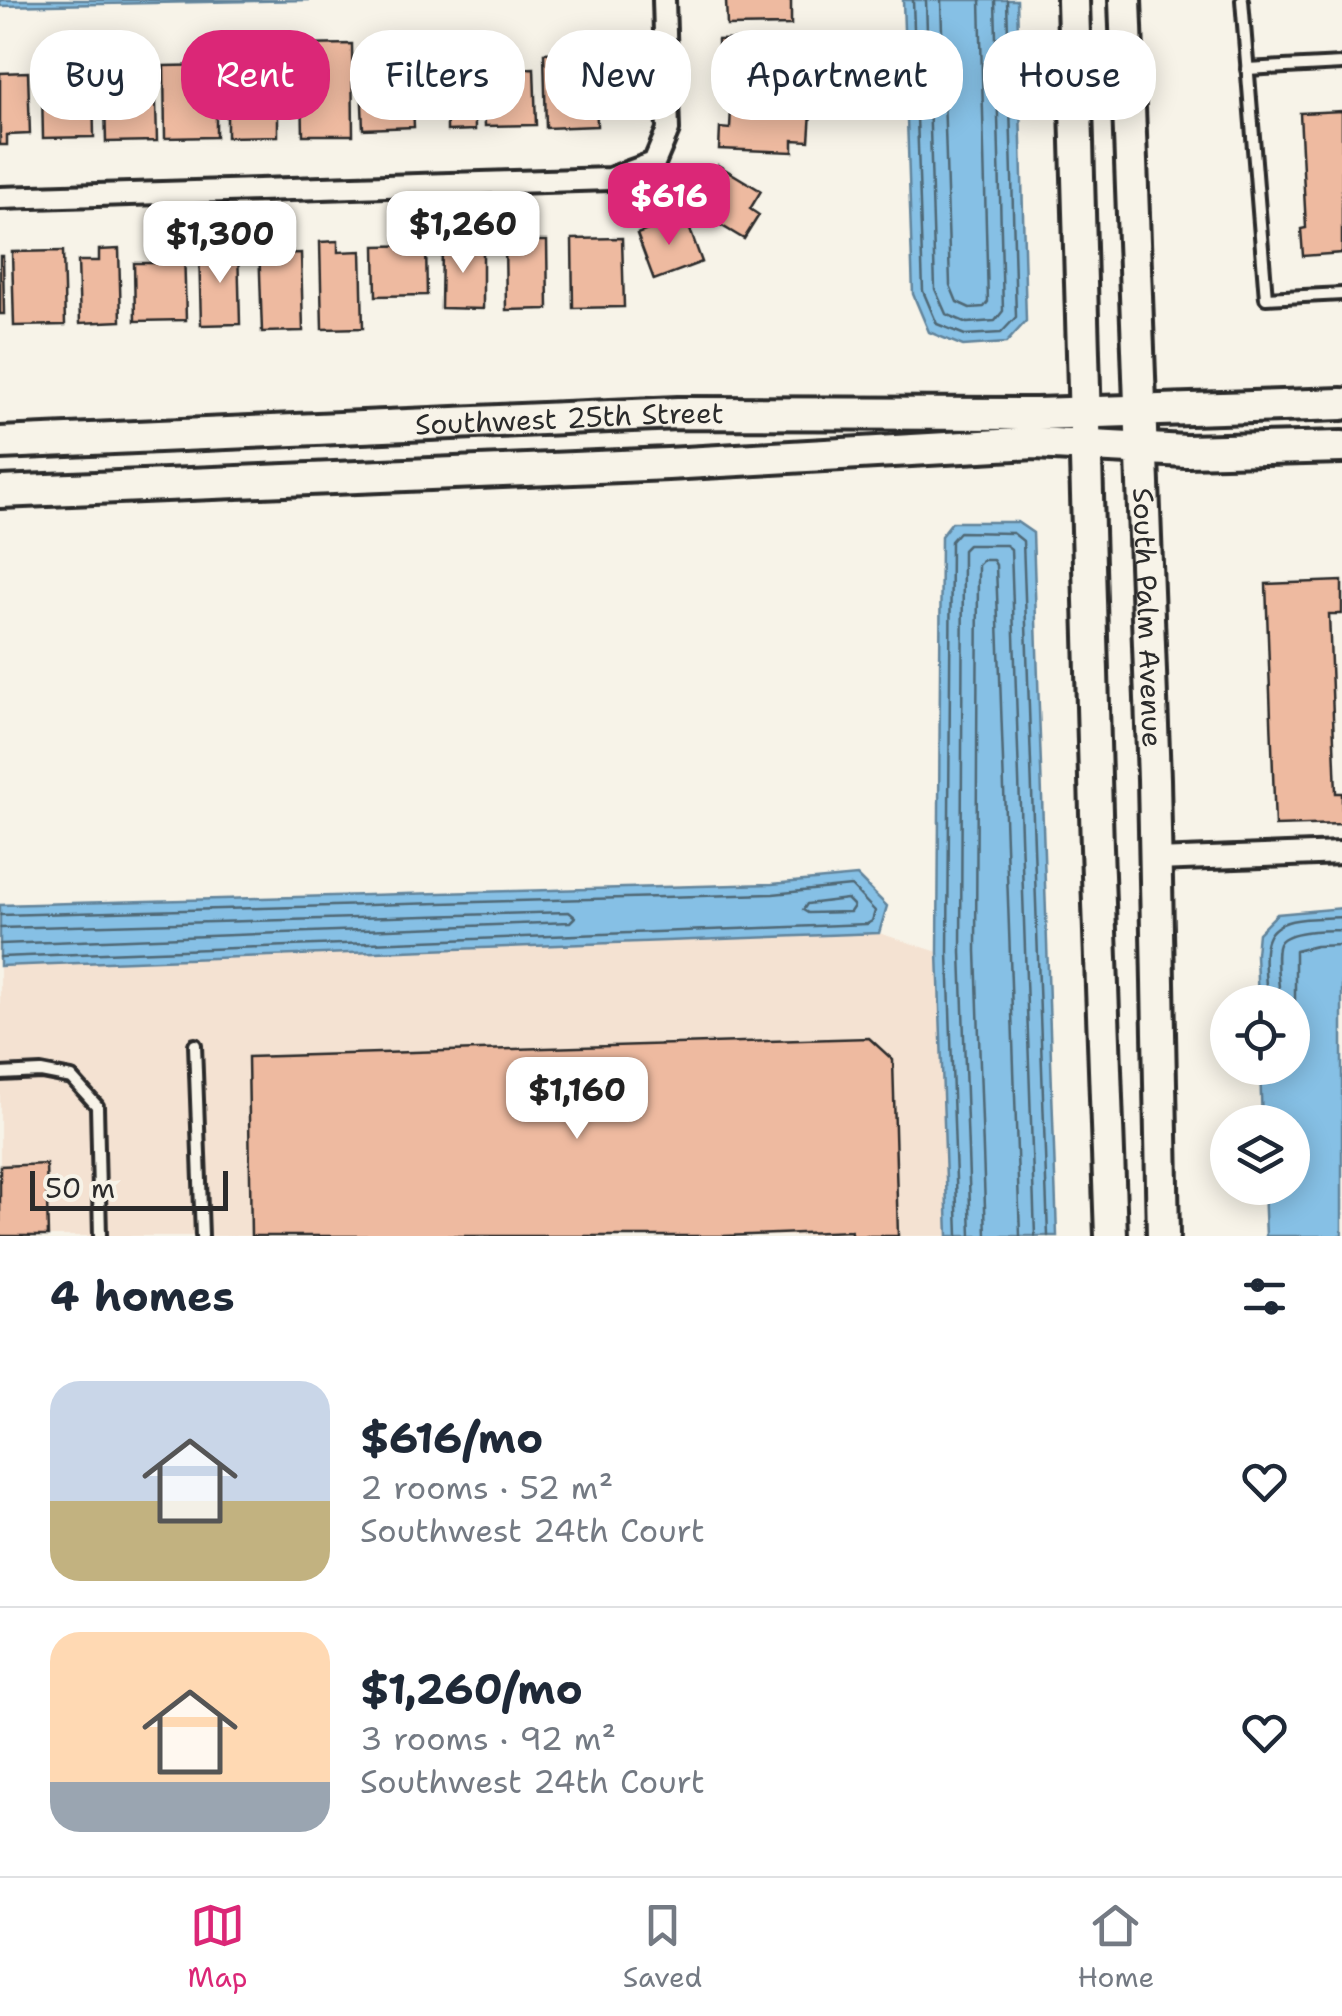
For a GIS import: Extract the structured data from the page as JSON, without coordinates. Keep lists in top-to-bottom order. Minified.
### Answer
{"streets":{"street":["Southwest 25th Street","South Palm Avenue"]},"crossings":[["Southwest 25th Street","South Palm Avenue"]],"scale_bar":"50 m","page":{"chip":["Buy","Rent","Filters","New","Apartment","House"],"price":["$616","$1,260","$1,300","$1,160"],"scale":"50 m","heading":"4 homes","list":[{"name":"$616/mo","note":"2 rooms · 52 m² · Southwest 24th Court"},{"name":"$1,260/mo","note":"3 rooms · 92 m² · Southwest 24th Court"}],"tabs":["Map","Saved","Home"]}}
